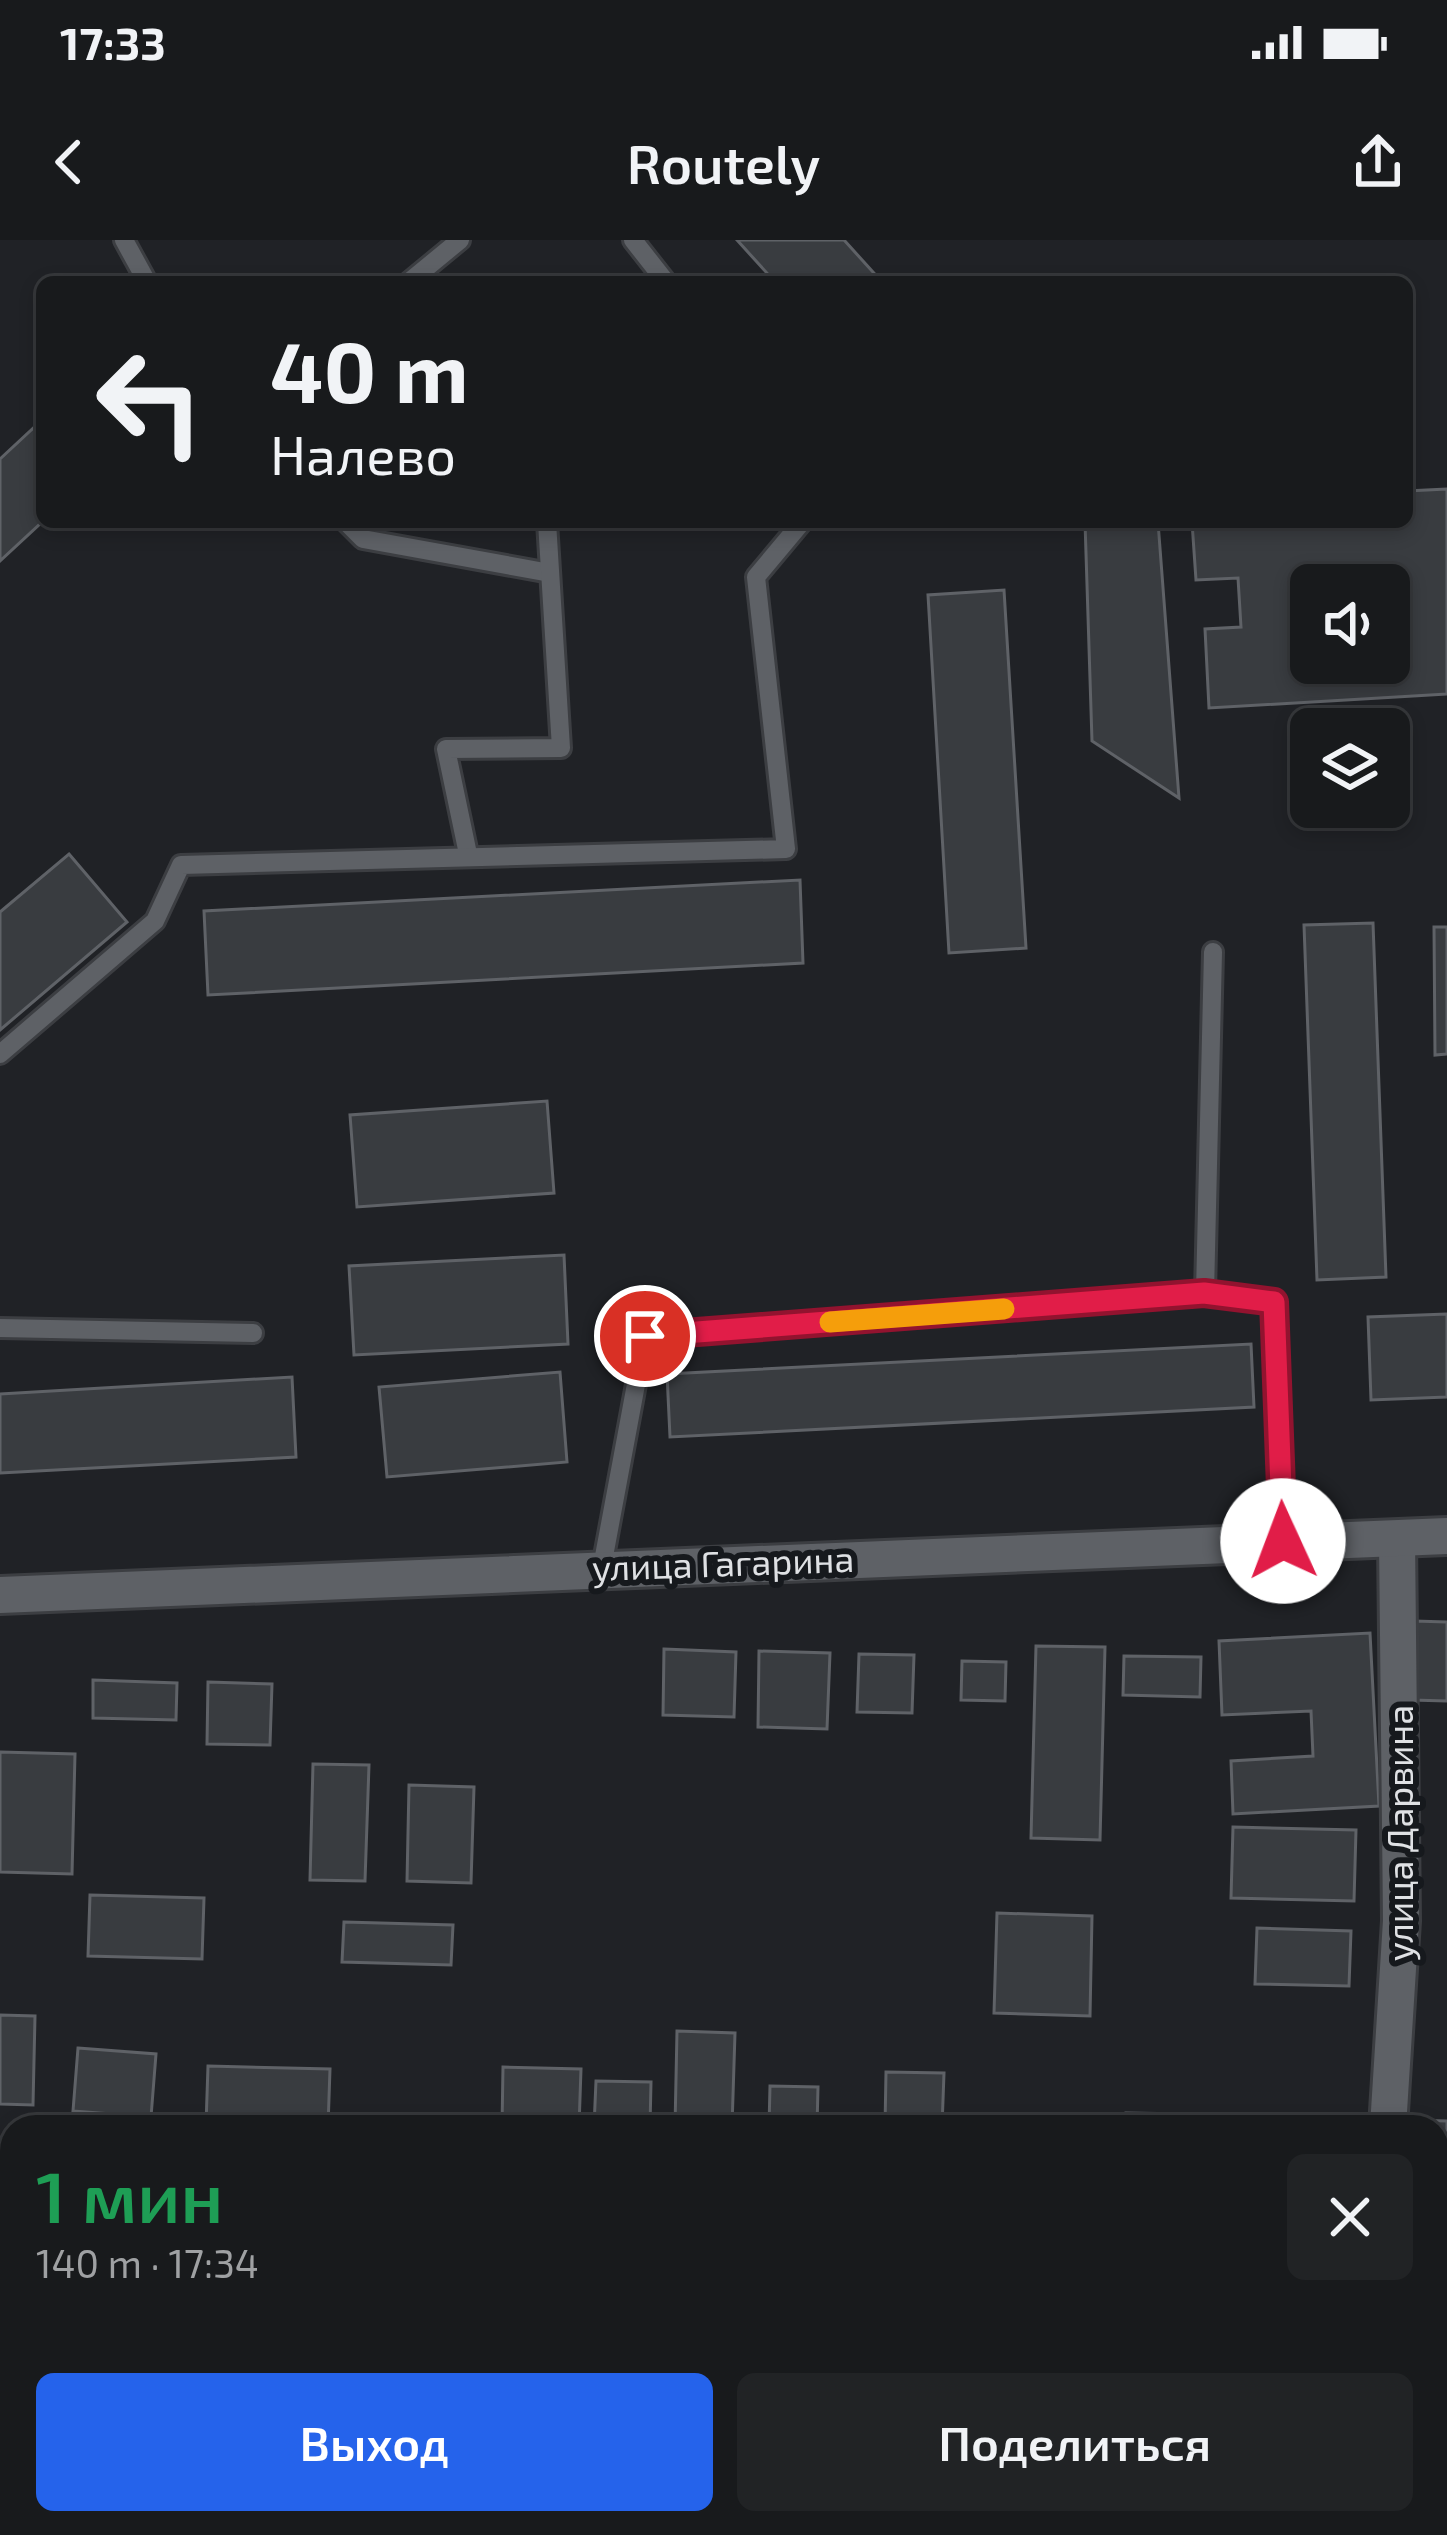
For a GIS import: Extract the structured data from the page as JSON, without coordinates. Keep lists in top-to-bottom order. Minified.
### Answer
{"streets":{"main road":["улица Гагарина","улица Дарвина"]},"crossings":[["улица Гагарина","улица Дарвина"]],"page":{"status":"17:33","header":"Routely","turn":["40 m","Налево"],"heading":["1 мин","140 m · 17:34"],"buttons":["Выход","Поделиться"]}}
